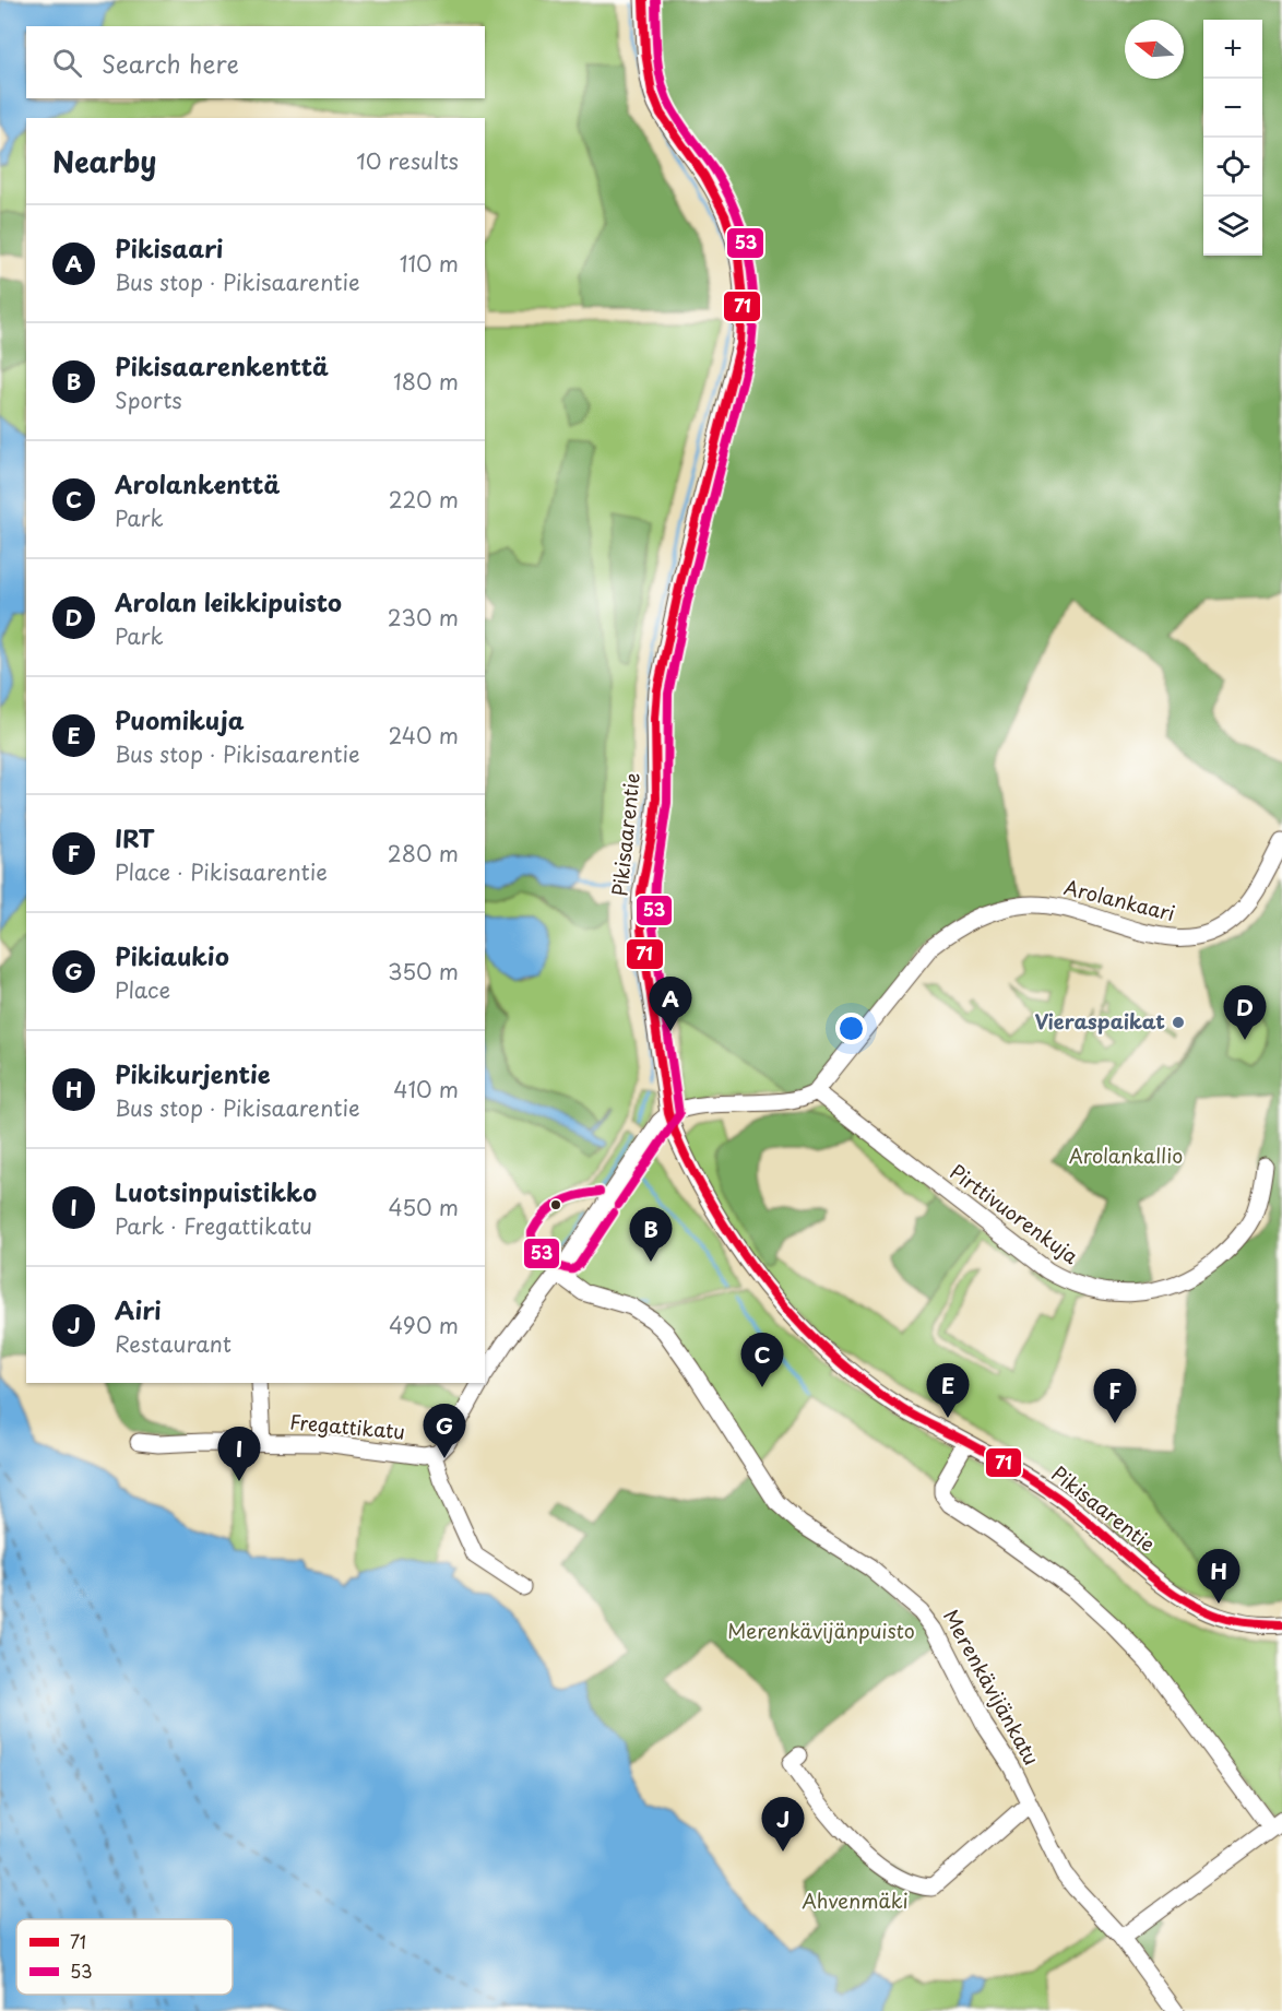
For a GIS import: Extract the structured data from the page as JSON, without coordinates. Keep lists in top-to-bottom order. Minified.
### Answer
{"streets":{"street":["Pikisaarentie","Arolankaari","Pirttivuorenkuja","Fregattikatu","Merenkävijänkatu"]},"crossings":[["Arolankaari","Pirttivuorenkuja"]],"parks":["Arolankallio","Merenkävijänpuisto","Ahvenmäki"],"places":["Vieraspaikat"],"lines":["transit line 71","transit line 53"],"legend":["71","53"],"north":"left","page":{"map_buttons":["+","−"],"search":"Search here","heading":["Nearby","10 results"],"list":[{"mark":"A","name":"Pikisaari","note":"Bus stop · Pikisaarentie","value":"110 m"},{"mark":"B","name":"Pikisaarenkenttä","note":"Sports","value":"180 m"},{"mark":"C","name":"Arolankenttä","note":"Park","value":"220 m"},{"mark":"D","name":"Arolan leikkipuisto","note":"Park","value":"230 m"},{"mark":"E","name":"Puomikuja","note":"Bus stop · Pikisaarentie","value":"240 m"},{"mark":"F","name":"IRT","note":"Place · Pikisaarentie","value":"280 m"},{"mark":"G","name":"Pikiaukio","note":"Place","value":"350 m"},{"mark":"H","name":"Pikikurjentie","note":"Bus stop · Pikisaarentie","value":"410 m"},{"mark":"I","name":"Luotsinpuistikko","note":"Park · Fregattikatu","value":"450 m"},{"mark":"J","name":"Airi","note":"Restaurant","value":"490 m"}],"pins":["A","D","B","C","E","F","G","I","H","J"]}}
